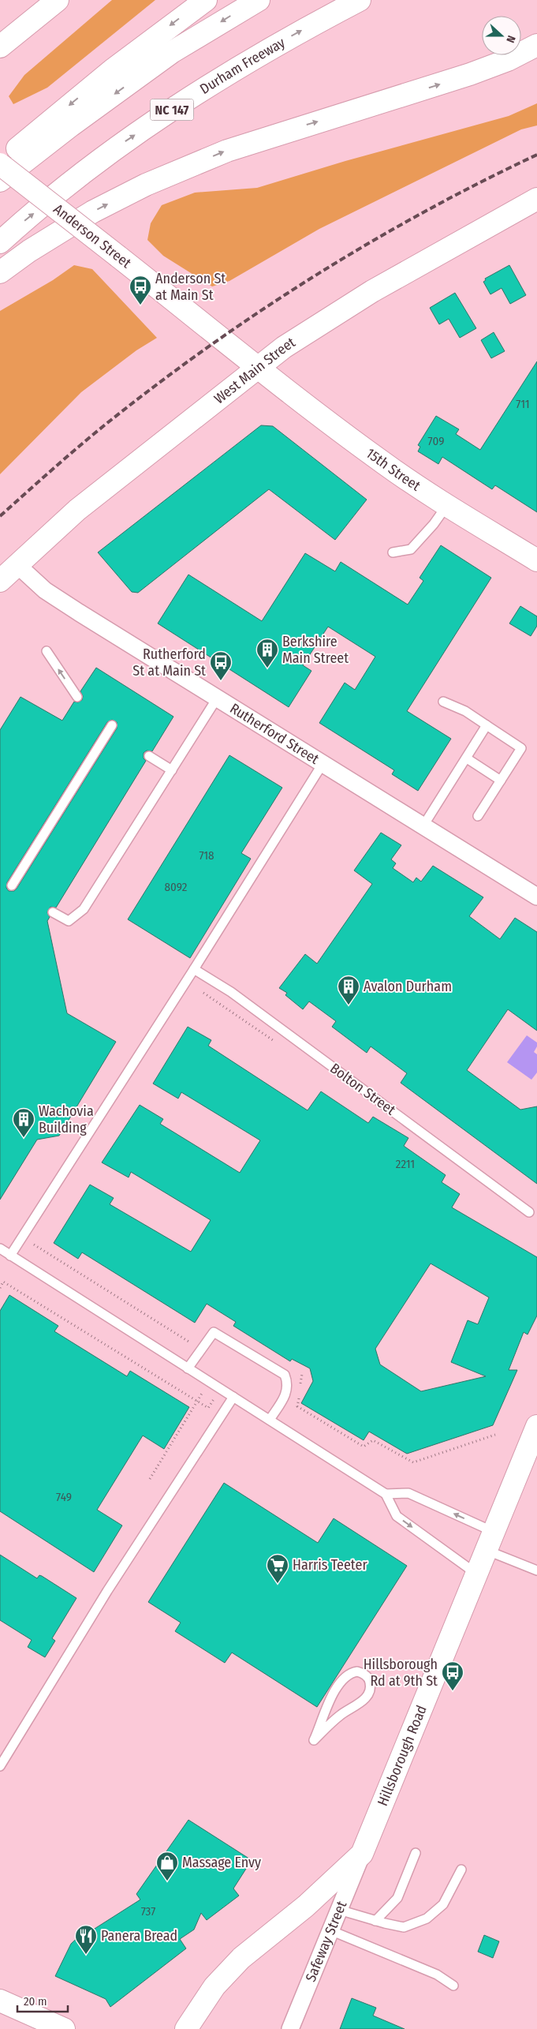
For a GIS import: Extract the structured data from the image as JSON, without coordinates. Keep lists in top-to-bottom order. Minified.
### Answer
{"streets":{"main road":["Durham Freeway","NC 147","Anderson Street","West Main Street","15th Street","Hillsborough Road"],"street":["Rutherford Street","Safeway Street"],"lane":["Bolton Street"]},"crossings":[["Anderson Street","West Main Street"],["Anderson Street","15th Street"],["West Main Street","15th Street"],["West Main Street","Rutherford Street"],["Hillsborough Road","Safeway Street"]],"places":{"bus stop":["Anderson St at Main St","Rutherford St at Main St","Hillsborough Rd at 9th St"],"building":["Berkshire Main Street","Avalon Durham","Wachovia Building"],"supermarket":["Harris Teeter"],"shop":["Massage Envy"],"restaurant":["Panera Bread"]},"house_numbers":["711","709","718","8092","2211","749","737"],"scale_bar":"20 m","north":"right"}
